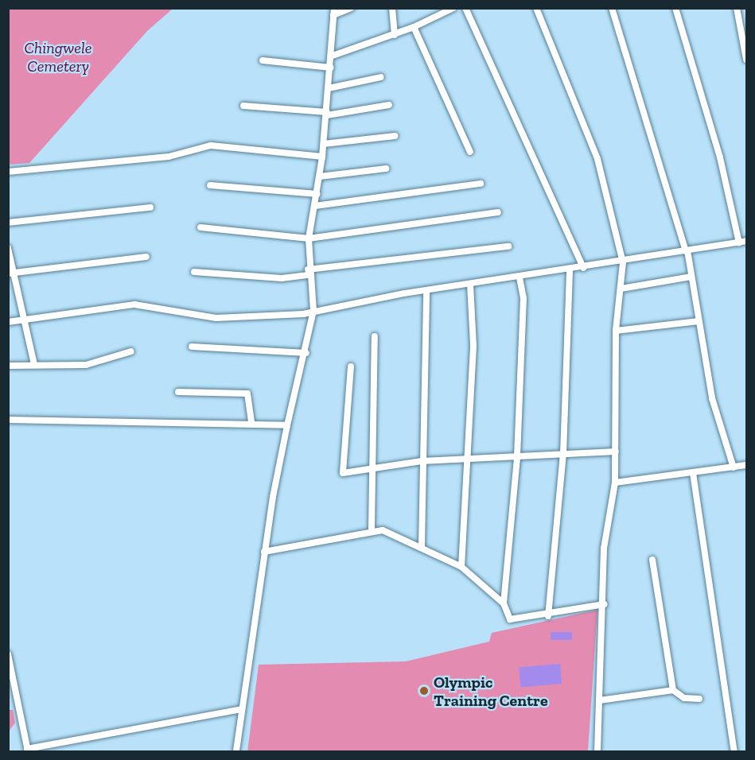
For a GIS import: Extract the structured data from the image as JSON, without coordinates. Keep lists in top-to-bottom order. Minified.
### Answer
{"parks":["Chingwele Cemetery"],"places":["Olympic Training Centre"]}
